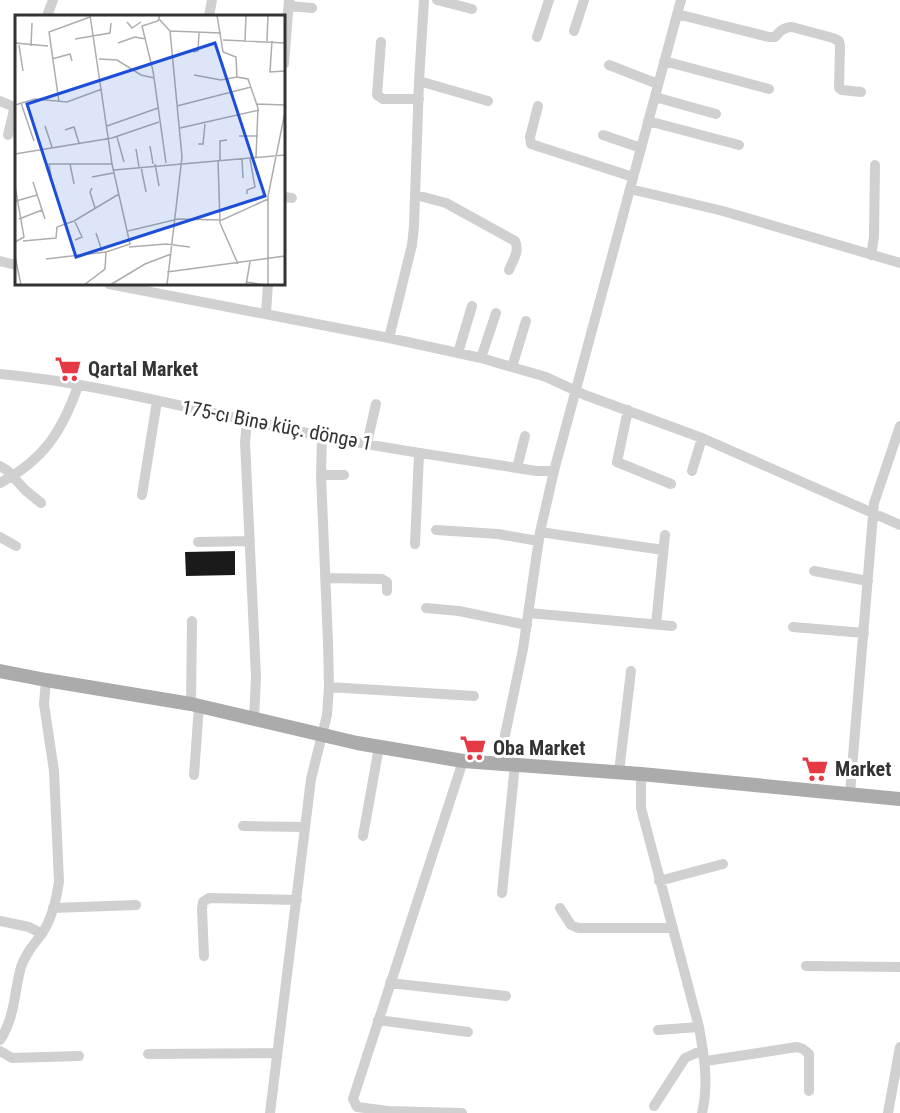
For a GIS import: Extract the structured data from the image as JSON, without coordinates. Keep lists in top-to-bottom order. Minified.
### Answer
{"streets":{"street":["175-cı Binə küç. döngə 1"]},"places":{"supermarket":["Qartal Market","Oba Market","Market"]}}
